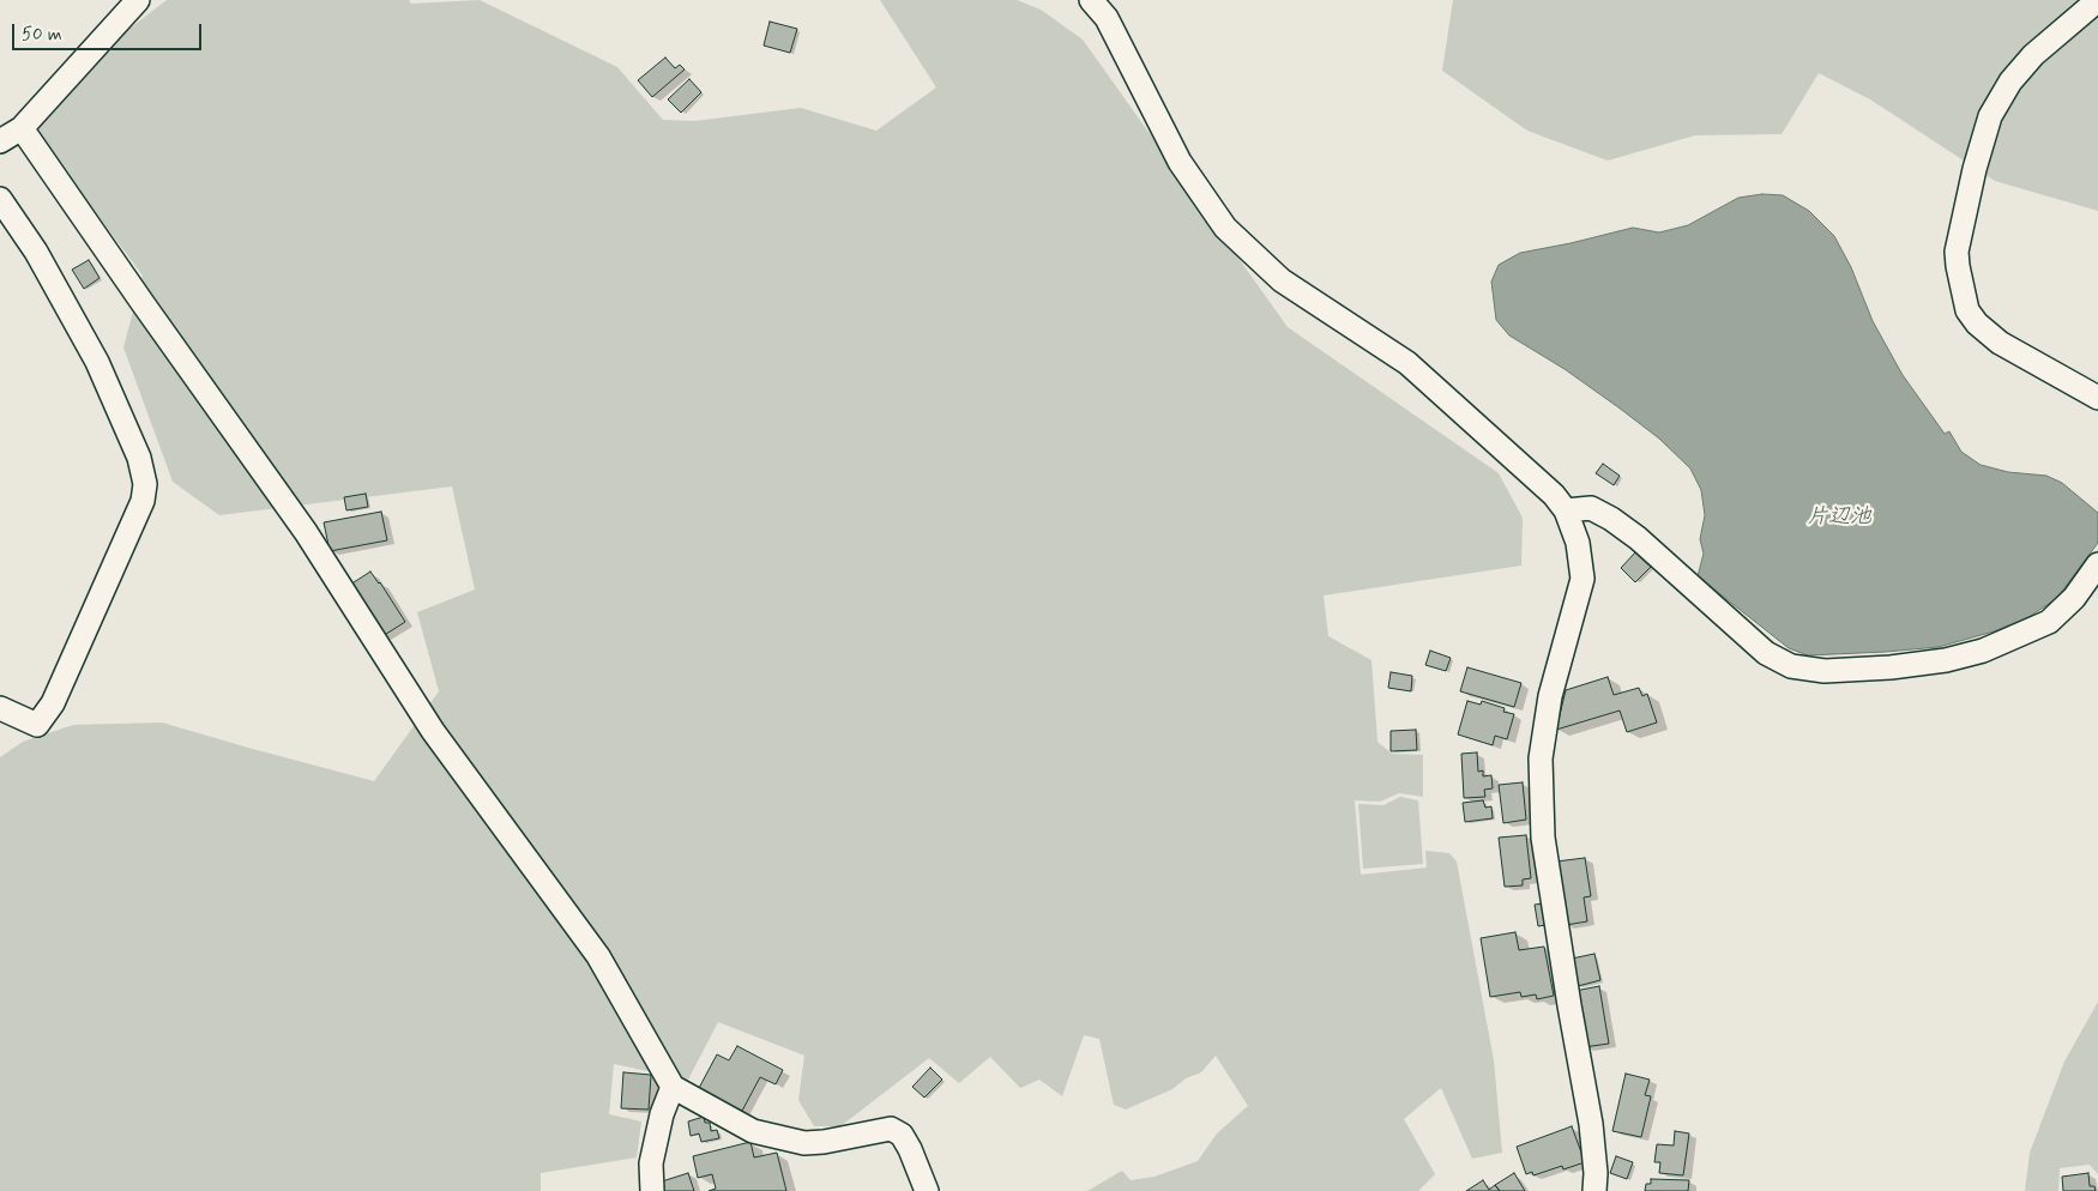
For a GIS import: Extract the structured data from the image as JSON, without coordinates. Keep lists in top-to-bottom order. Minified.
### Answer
{"water":["片辺池"],"scale_bar":"50 m"}
